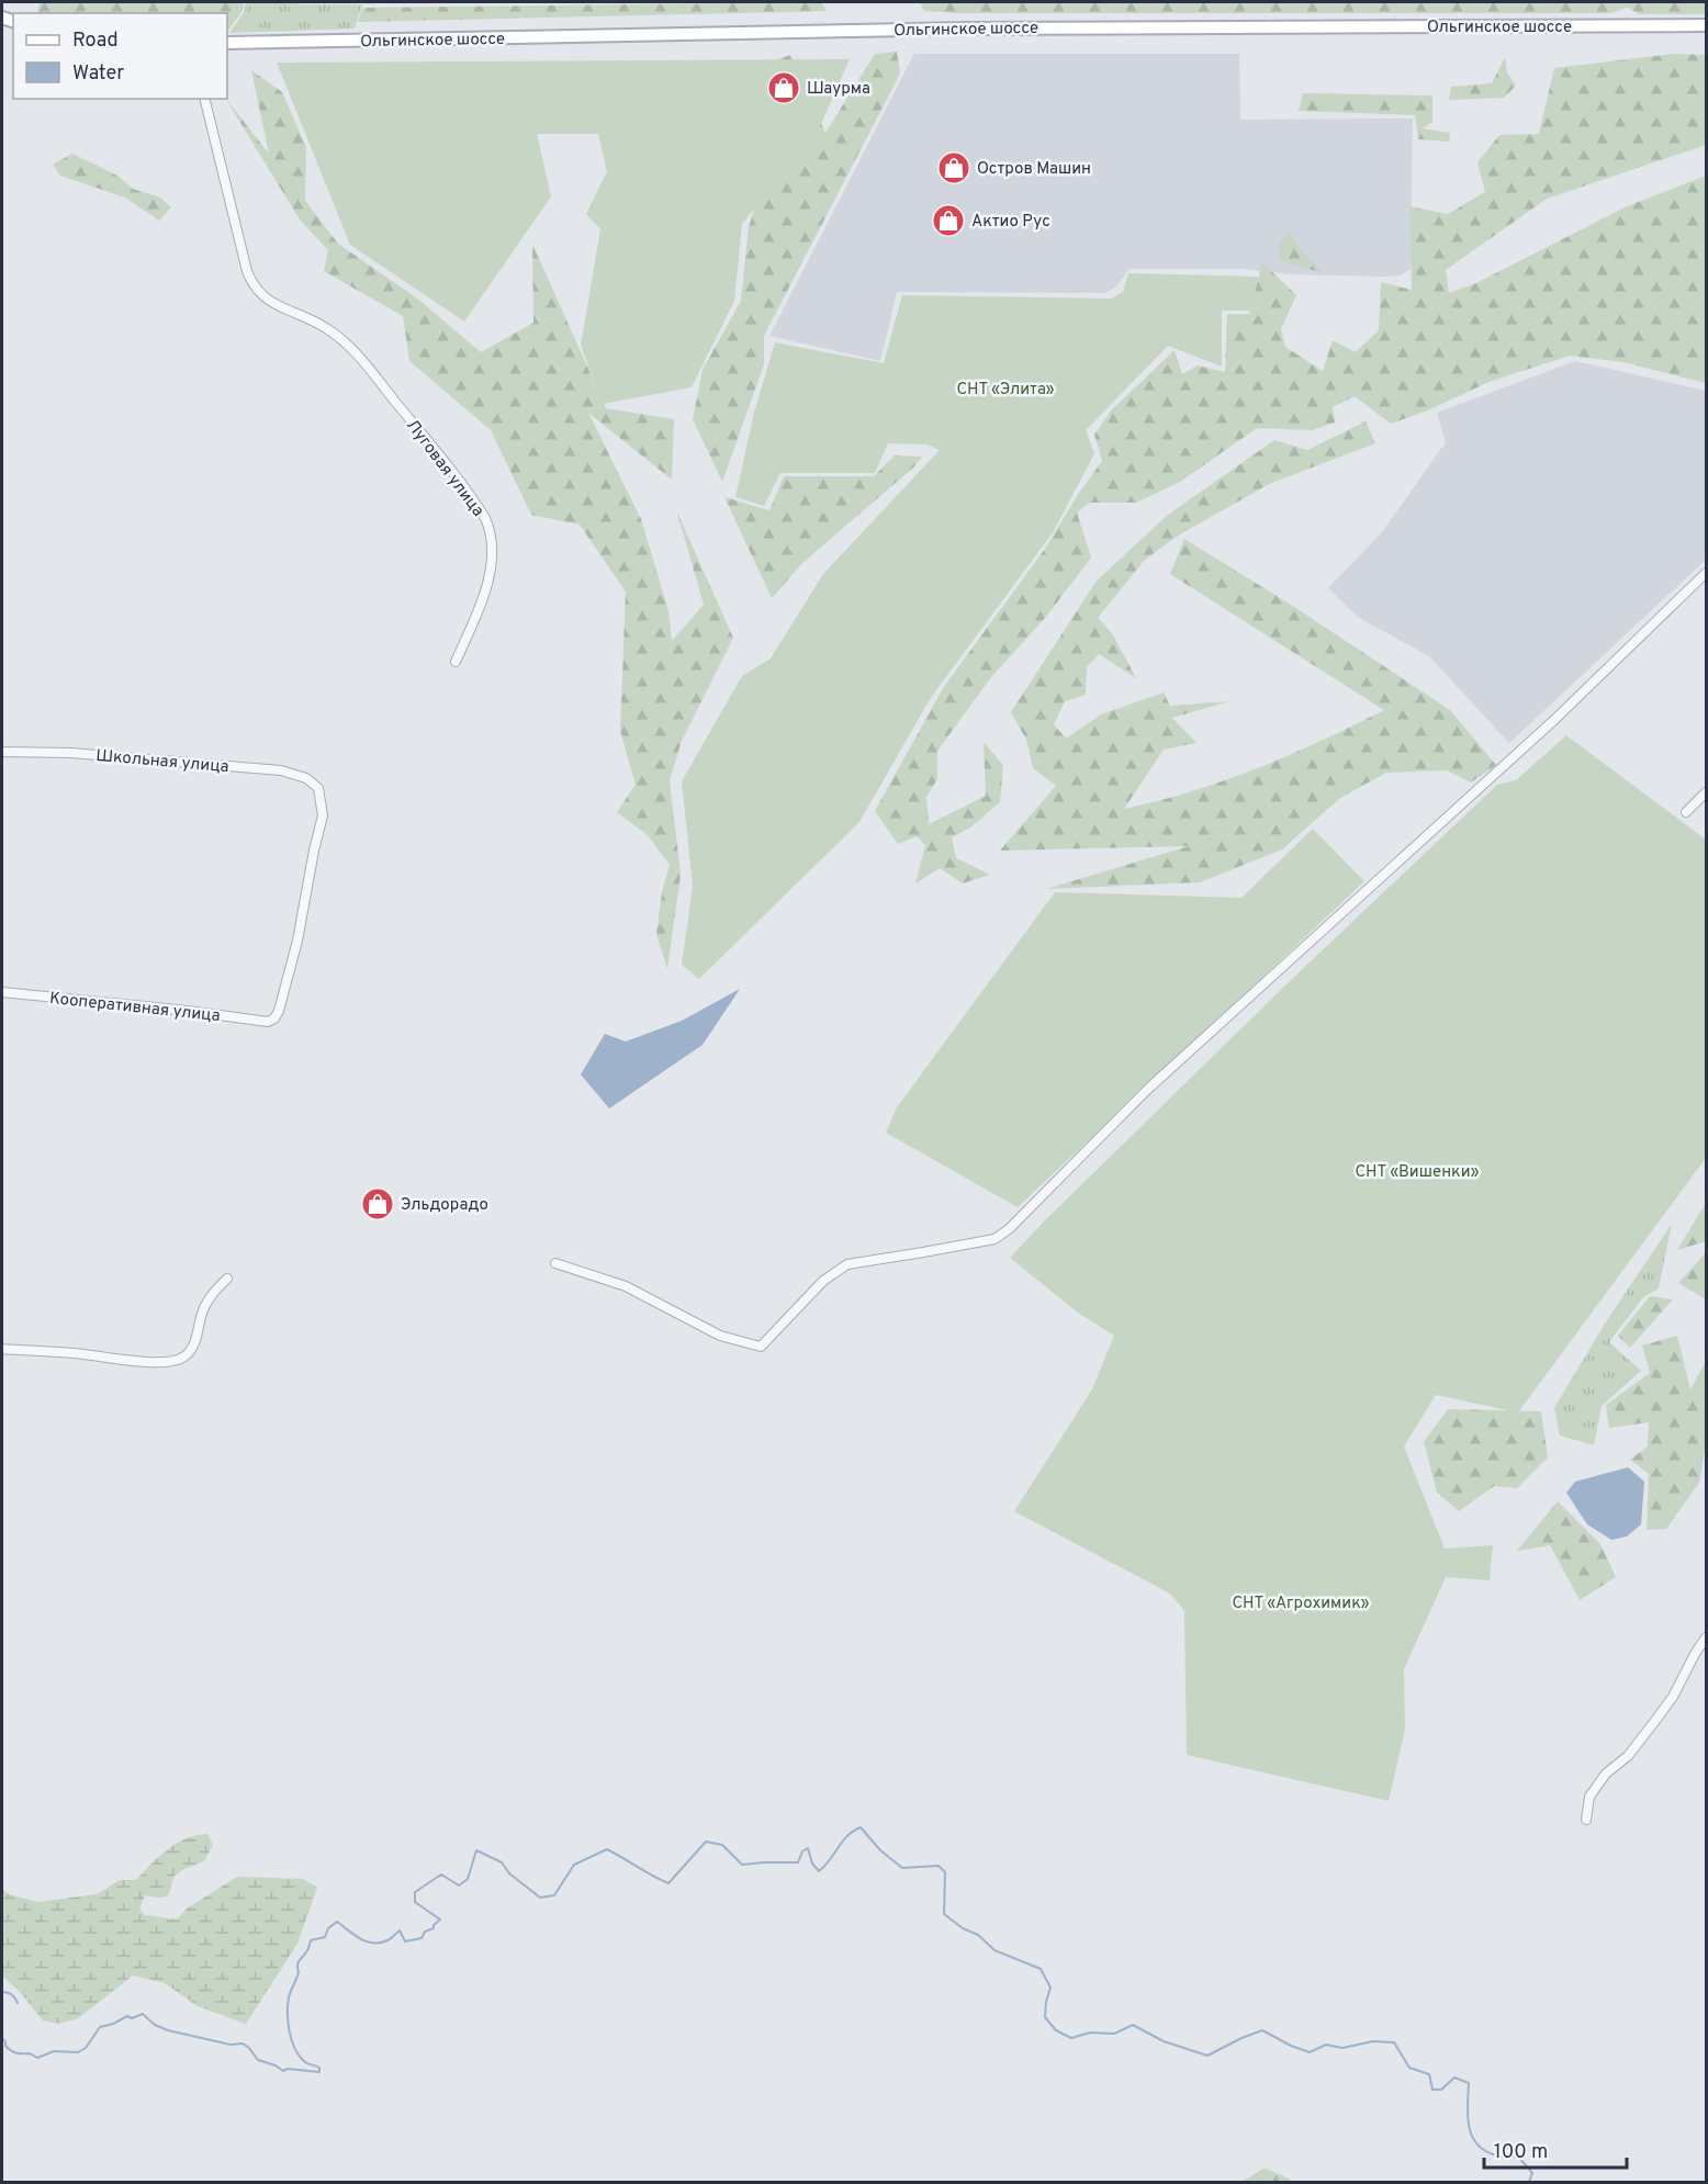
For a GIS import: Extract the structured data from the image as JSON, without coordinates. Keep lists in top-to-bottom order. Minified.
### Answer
{"streets":{"main road":["Ольгинское шоссе"],"street":["Луговая улица","Школьная улица","Кооперативная улица"]},"crossings":[["Школьная улица","Кооперативная улица"]],"parks":["СНТ «Элита»","СНТ «Вишенки»","СНТ «Агрохимик»"],"places":{"shop":["Шаурма","Остров Машин","Актио Рус","Эльдорадо"]},"legend":["Road","Water"],"scale_bar":"100 m"}
